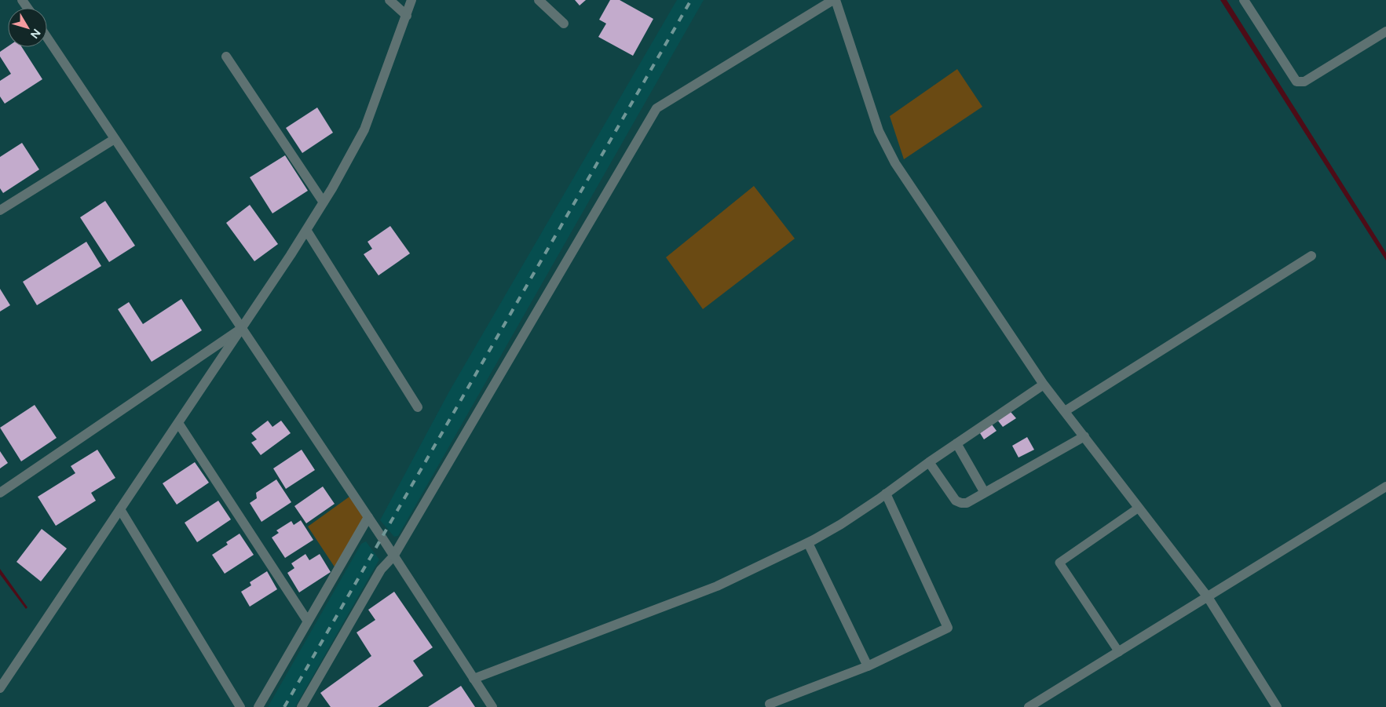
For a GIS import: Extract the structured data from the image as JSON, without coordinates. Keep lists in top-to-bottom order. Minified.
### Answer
{"north":"bottom right"}
